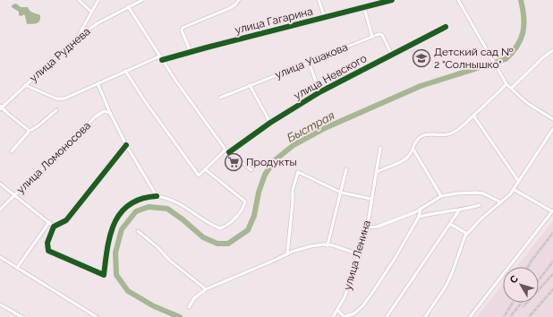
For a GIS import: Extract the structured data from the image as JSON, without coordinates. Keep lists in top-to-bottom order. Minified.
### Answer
{"streets":{"street":["улица Гагарина","улица Руднева","улица Ушакова","улица Невского","улица Ломоносова","улица Ленина"]},"crossings":[["улица Ушакова","улица Невского"]],"water":["Быстрая"],"places":{"school or university":["Детский сад № 2 \"Солнышко\""],"supermarket":["Продукты"]},"north":"top left"}
